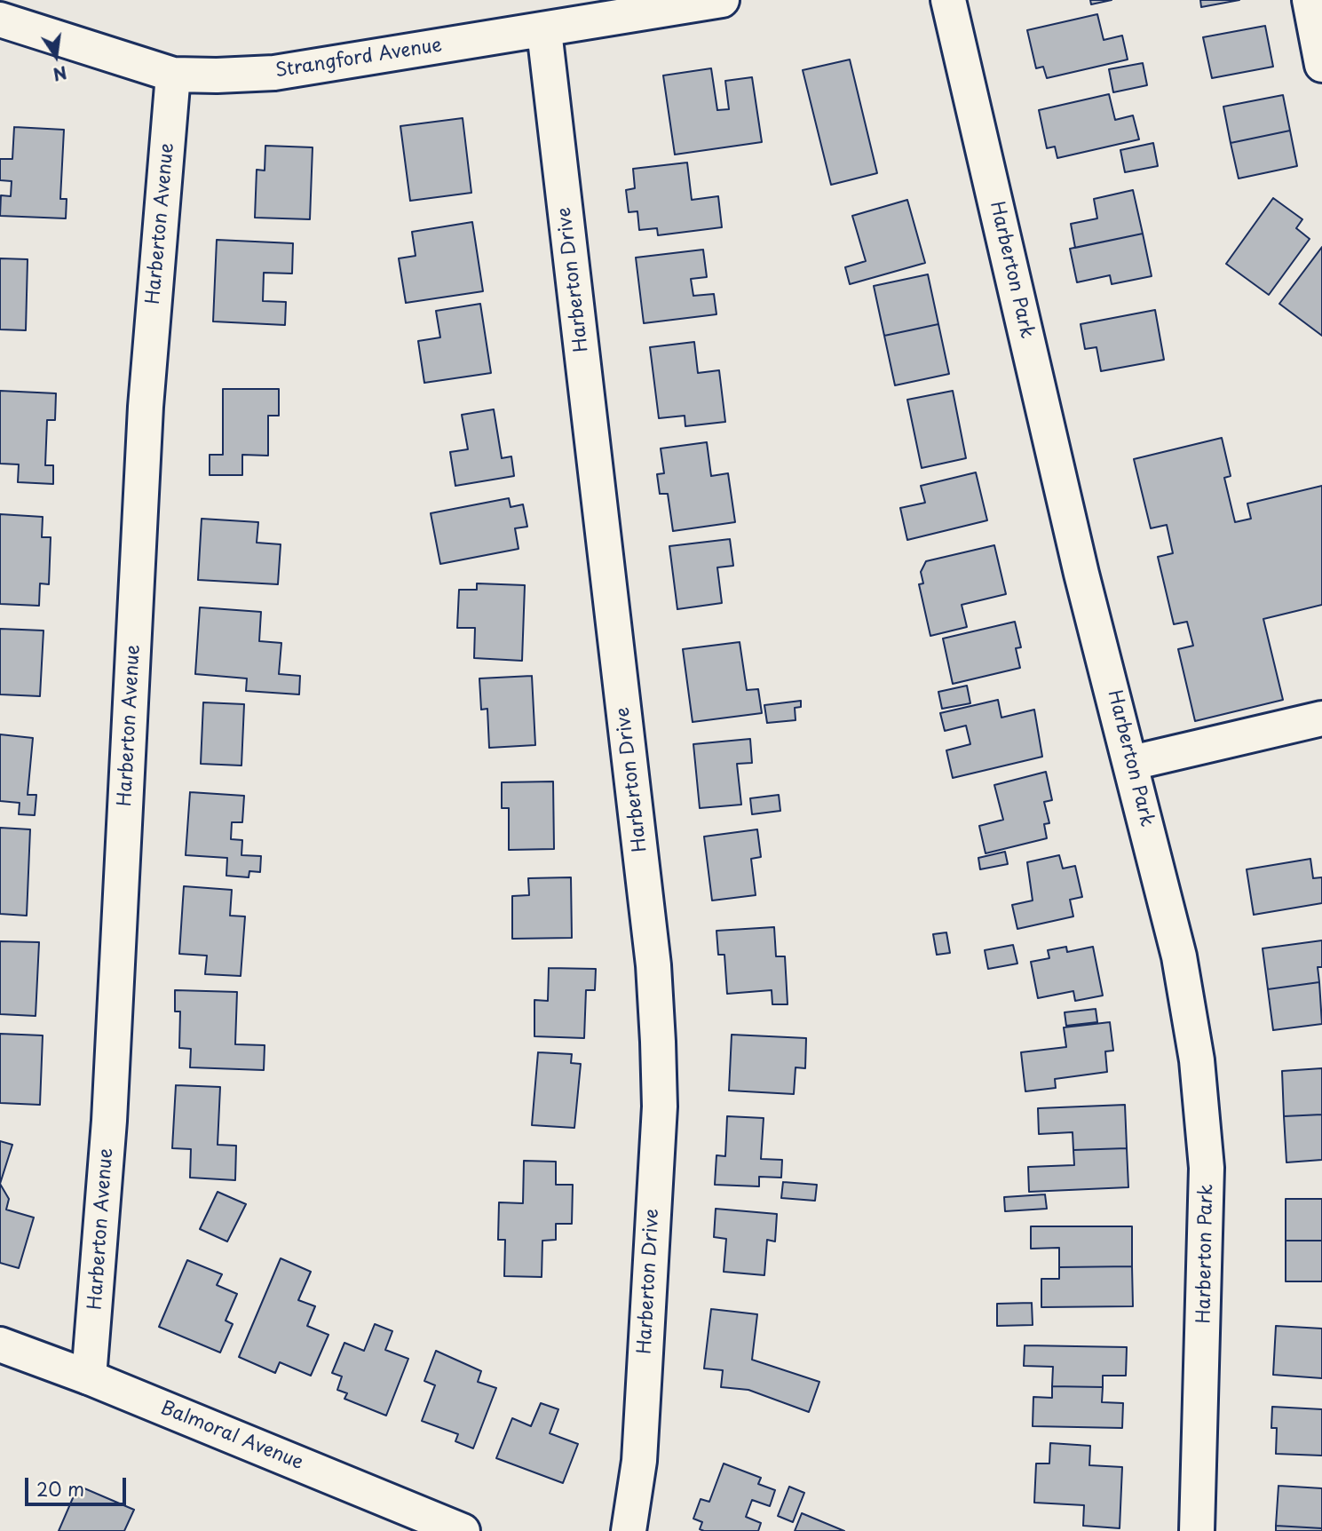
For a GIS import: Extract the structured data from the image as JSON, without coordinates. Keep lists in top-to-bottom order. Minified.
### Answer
{"streets":{"main road":["Strangford Avenue","Harberton Avenue","Harberton Park","Harberton Drive","Balmoral Avenue"]},"crossings":[["Strangford Avenue","Harberton Avenue"],["Strangford Avenue","Harberton Drive"],["Harberton Avenue","Balmoral Avenue"]],"scale_bar":"20 m","north":"bottom"}
